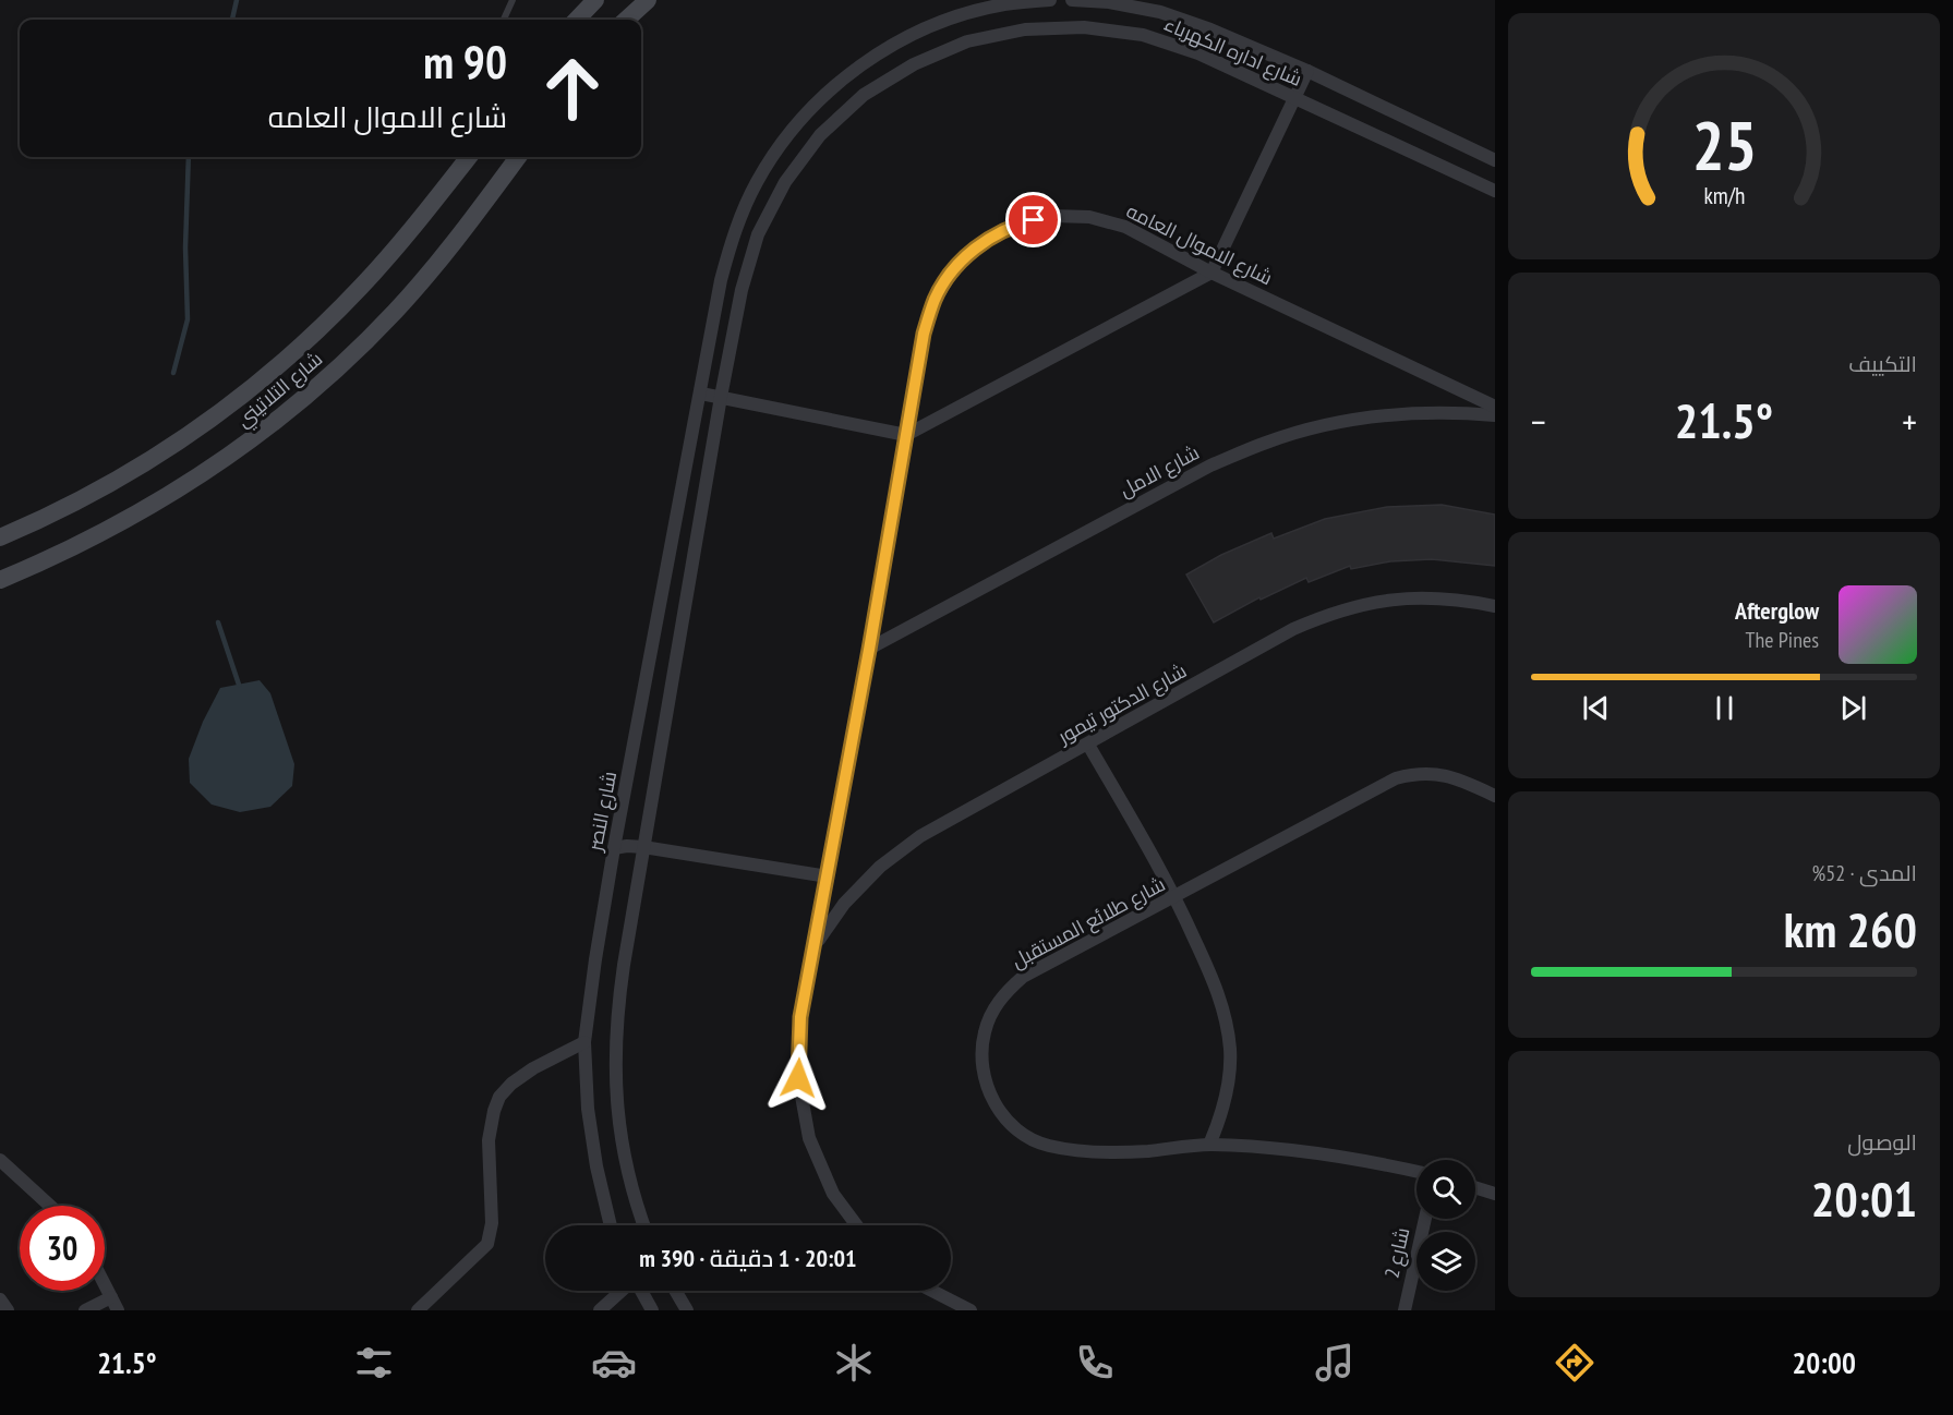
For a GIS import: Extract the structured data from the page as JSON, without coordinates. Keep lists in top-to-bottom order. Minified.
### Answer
{"streets":{"main road":["شارع التلاتيني"],"street":["شارع اداره الكهرباء","شارع الاموال العامه","شارع الامل","شارع الدكتور تيمور","شارع النصر","شارع طلائع المستقبل","شارع 2"]},"crossings":[["شارع الاموال العامه","شارع الامل"],["شارع الاموال العامه","شارع الدكتور تيمور"]],"page":{"turn":["90 m","شارع الاموال العامه"],"tile":["التكييف",["المدى · 52%","260 km"],["الوصول","20:01"]],"heat":["−","21.5°","+"],"song":["Afterglow","The Pines"],"limit":"30","trip":"20:01 · 1 دقيقة · 390 m","tabs":["20:00","21.5°"],"gauge":["25","km/h"]}}
